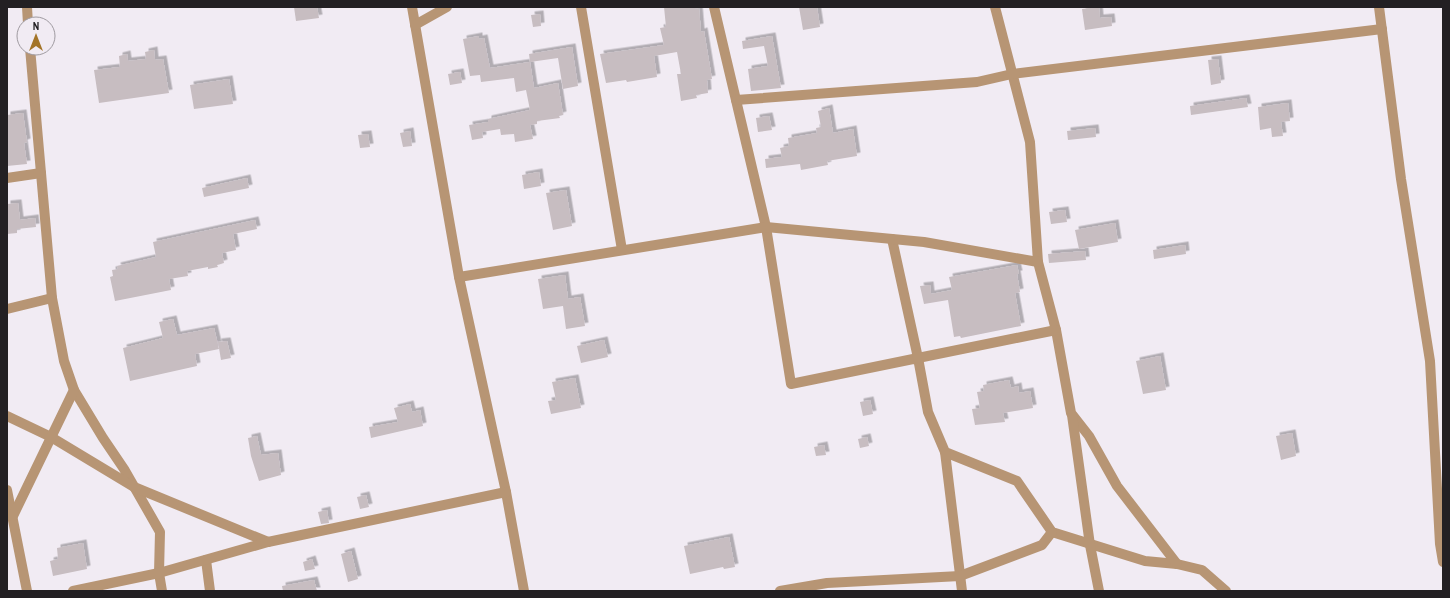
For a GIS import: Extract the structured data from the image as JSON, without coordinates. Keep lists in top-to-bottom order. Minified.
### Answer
{"north":"top"}
